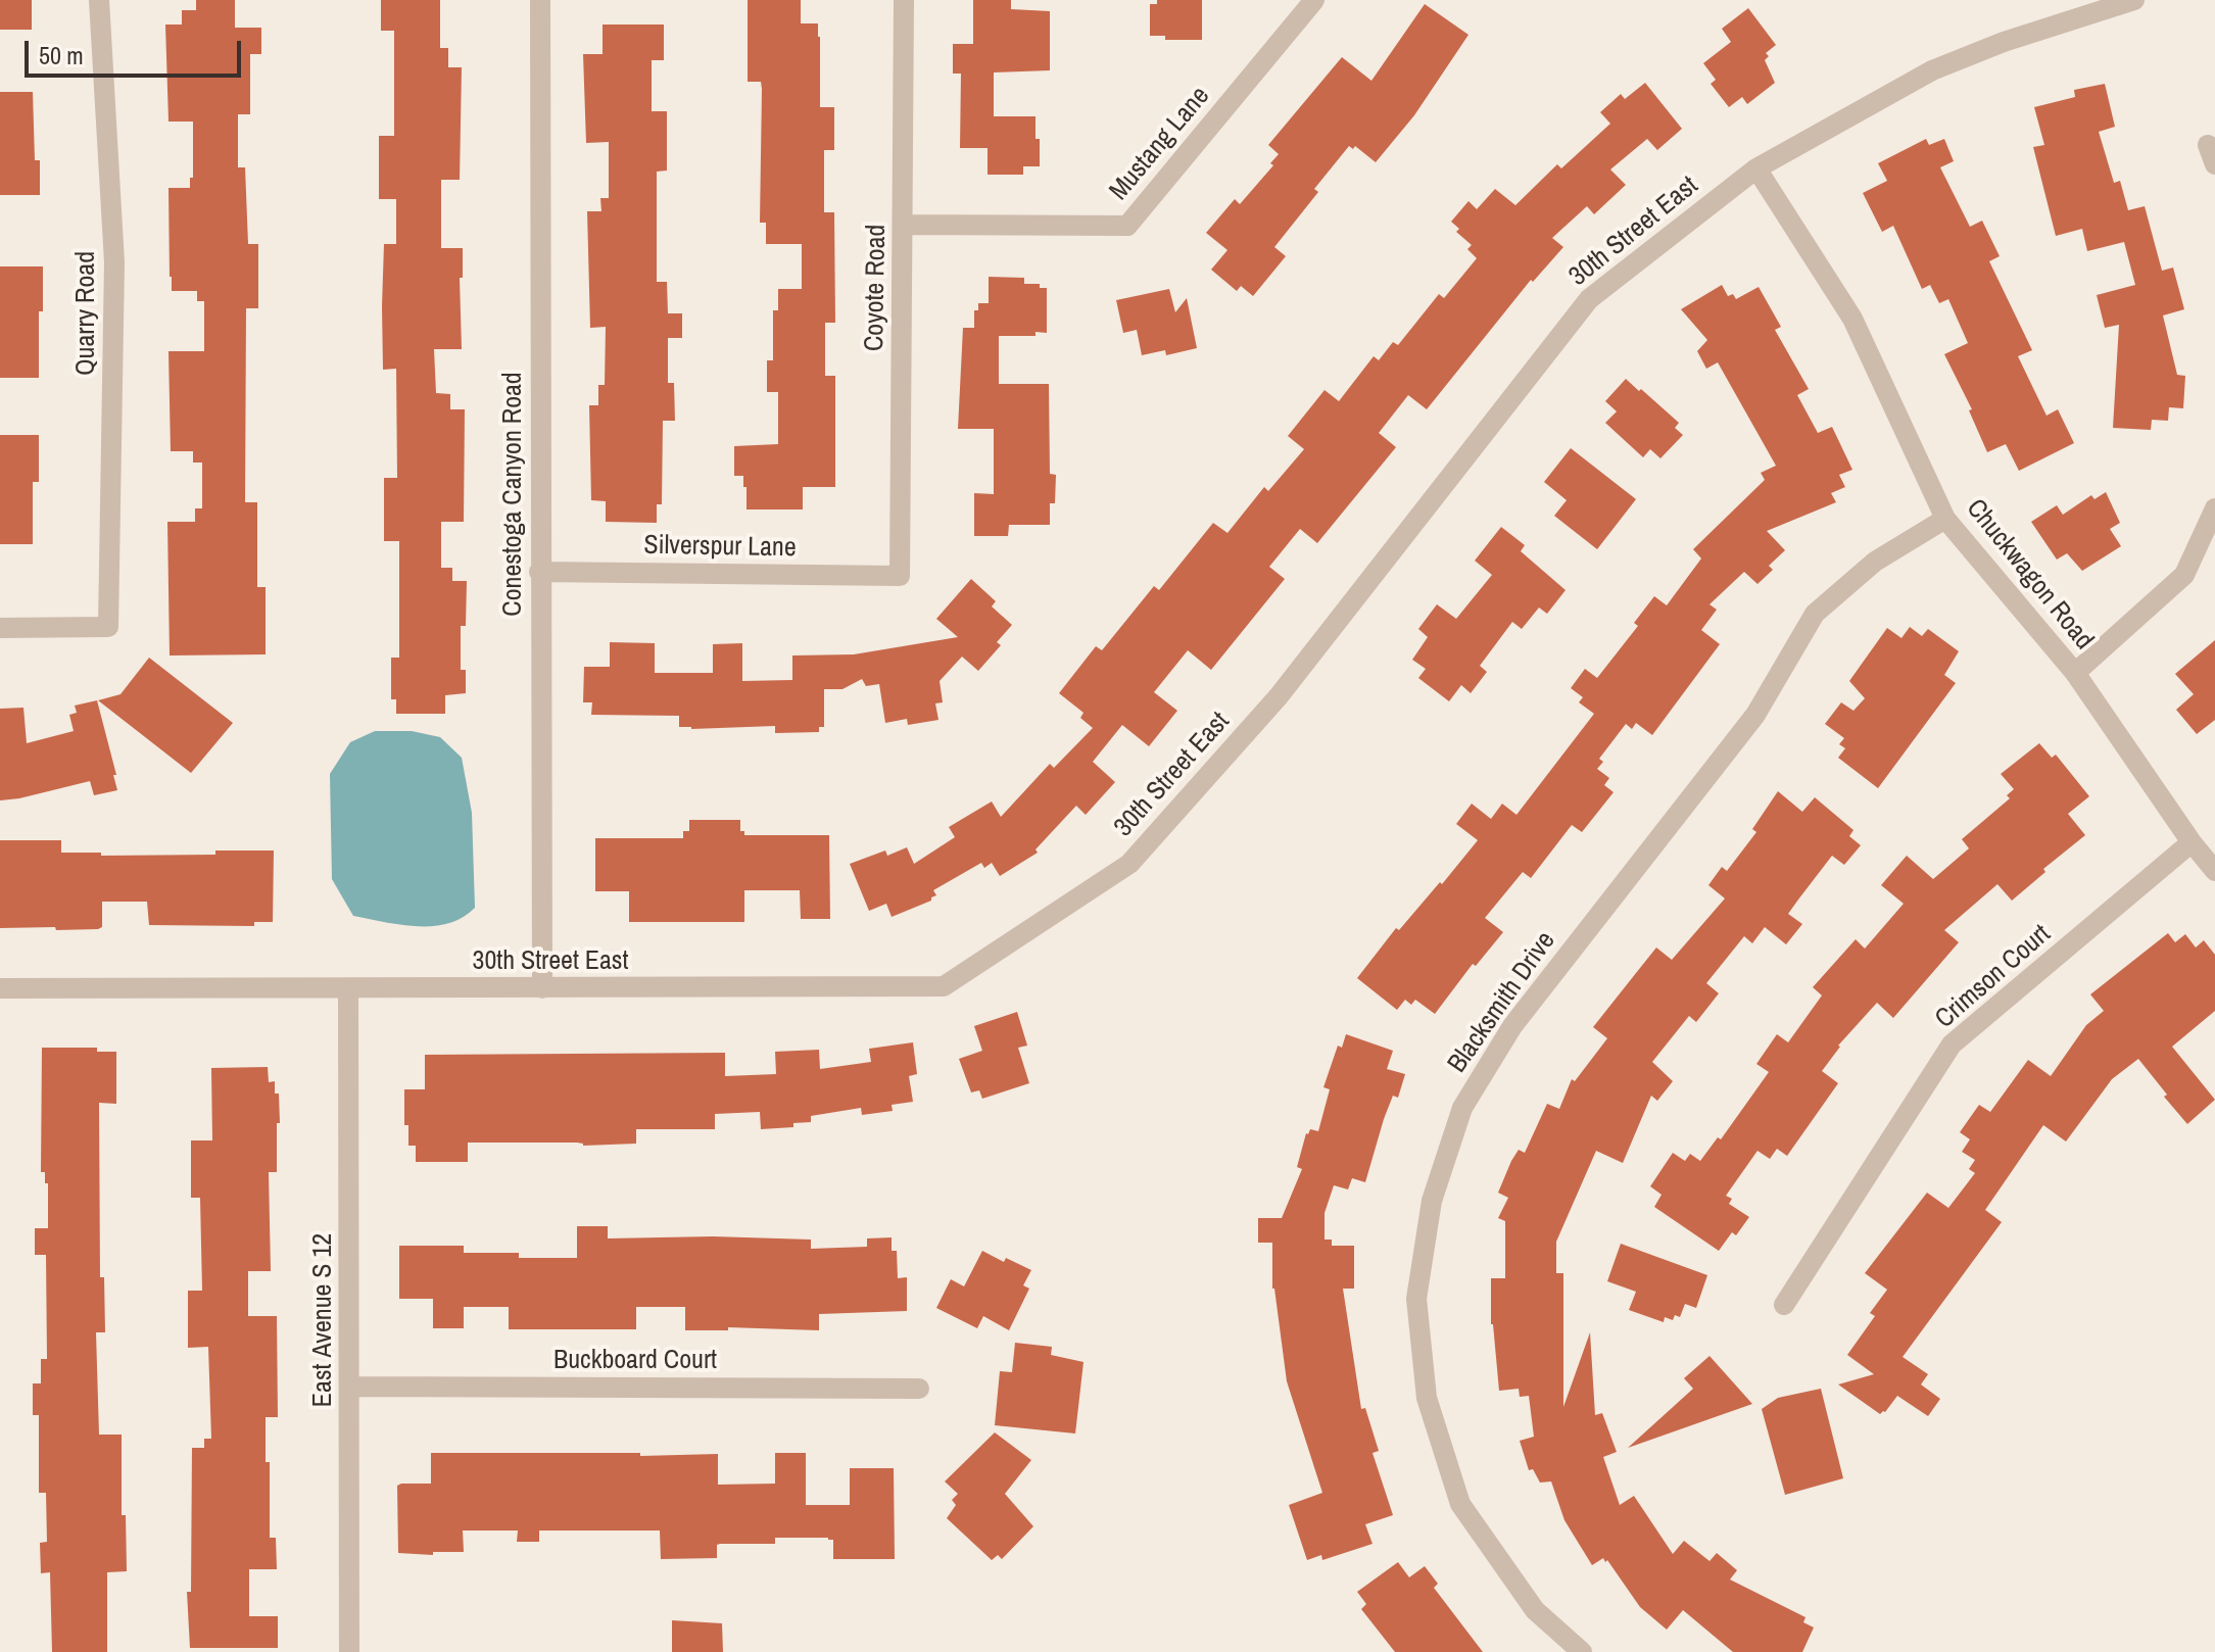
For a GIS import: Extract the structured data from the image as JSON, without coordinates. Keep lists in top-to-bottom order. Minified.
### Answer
{"streets":{"street":["Mustang Lane","30th Street East","Coyote Road","Quarry Road","Conestoga Canyon Road","Silverspur Lane","Chuckwagon Road","Crimson Court","Blacksmith Drive","East Avenue S 12","Buckboard Court"]},"crossings":[["Mustang Lane","Coyote Road"],["30th Street East","Conestoga Canyon Road"],["30th Street East","Chuckwagon Road"],["30th Street East","East Avenue S 12"],["Coyote Road","Silverspur Lane"],["Conestoga Canyon Road","Silverspur Lane"],["Chuckwagon Road","Crimson Court"],["Chuckwagon Road","Blacksmith Drive"],["East Avenue S 12","Buckboard Court"]],"scale_bar":"50 m"}
